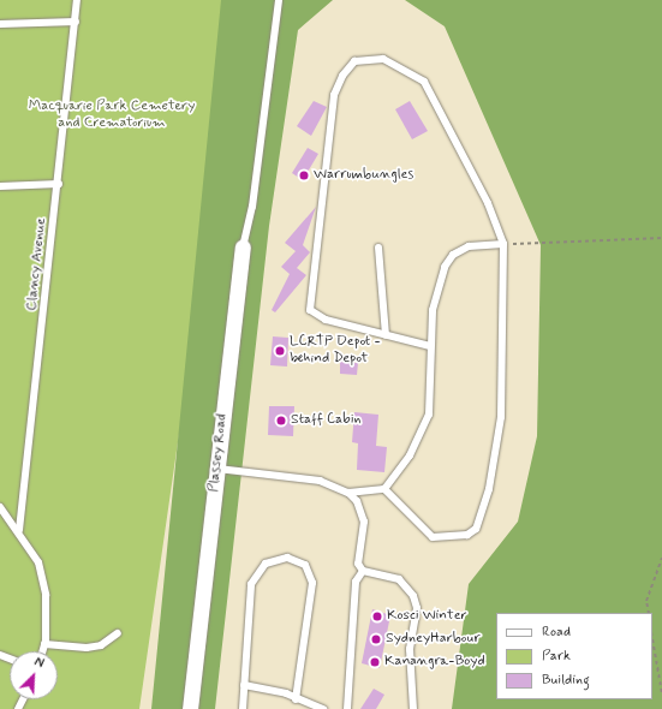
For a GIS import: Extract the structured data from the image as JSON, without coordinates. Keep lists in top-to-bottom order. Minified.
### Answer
{"streets":{"street":["Plassey Road"],"lane":["Clancy Avenue"]},"parks":["Macquarie Park Cemetery and Crematorium"],"places":["Warrumbungles","LCRTP Depot - behind Depot","Staff Cabin","Kosci Winter","SydneyHarbour","Kanangra-Boyd"],"legend":["Road","Park","Building"],"north":"top right"}
